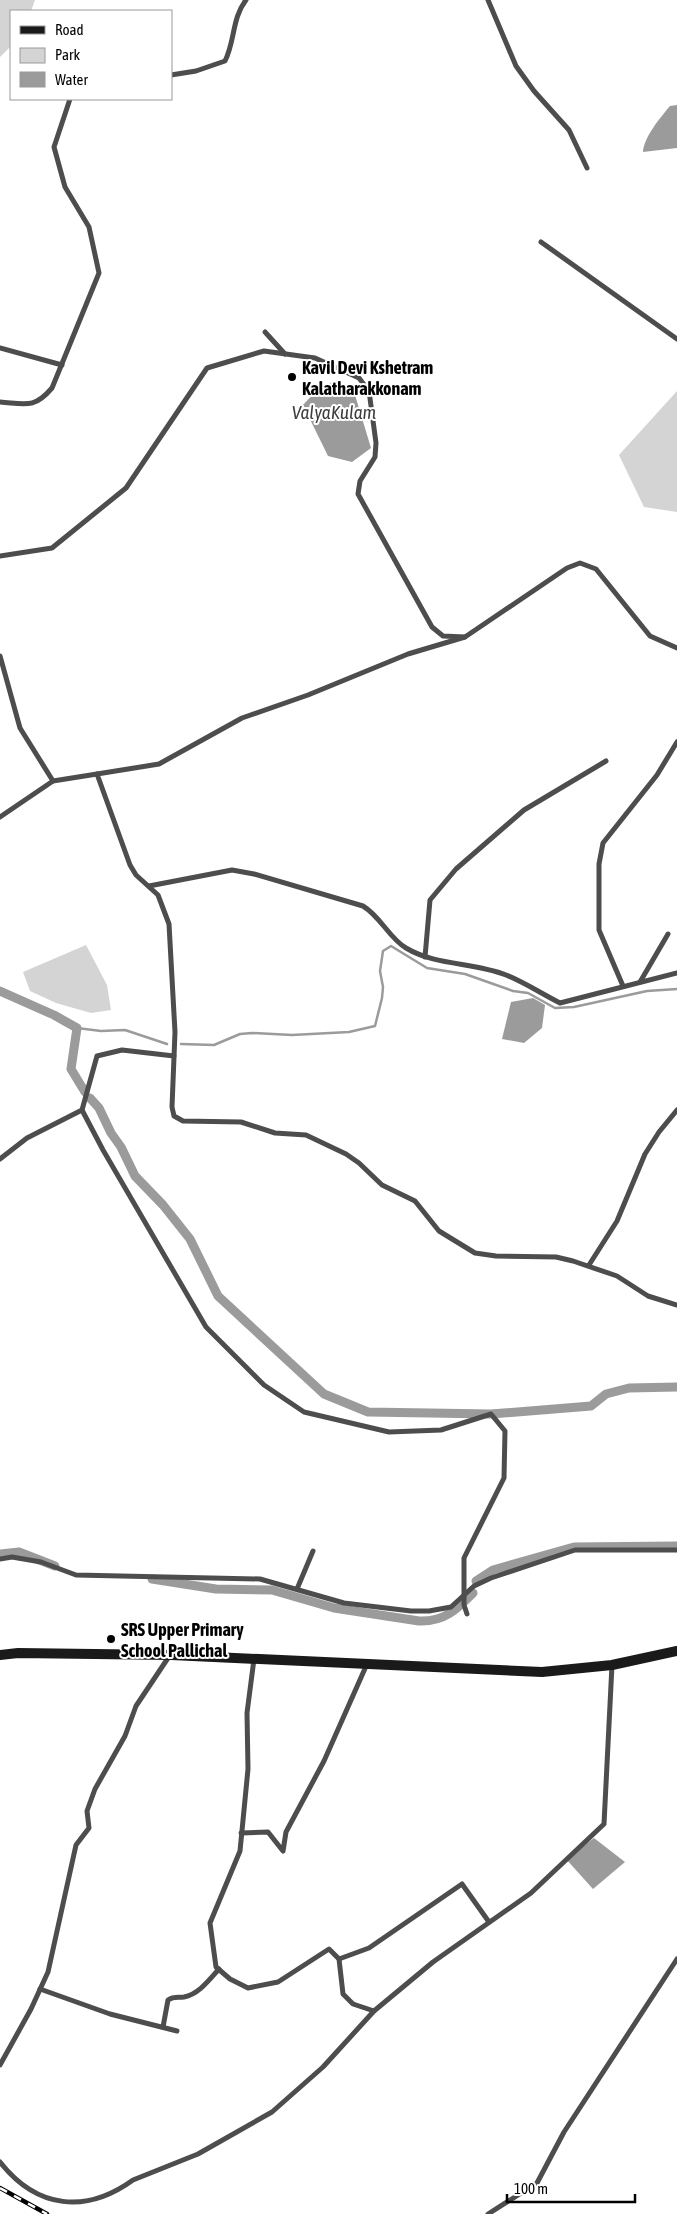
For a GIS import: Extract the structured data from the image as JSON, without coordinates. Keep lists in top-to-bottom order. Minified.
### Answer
{"water":["ValyaKulam"],"places":["Kavil Devi Kshetram Kalatharakkonam","SRS Upper Primary School Pallichal"],"legend":["Road","Park","Water"],"scale_bar":"100 m"}
